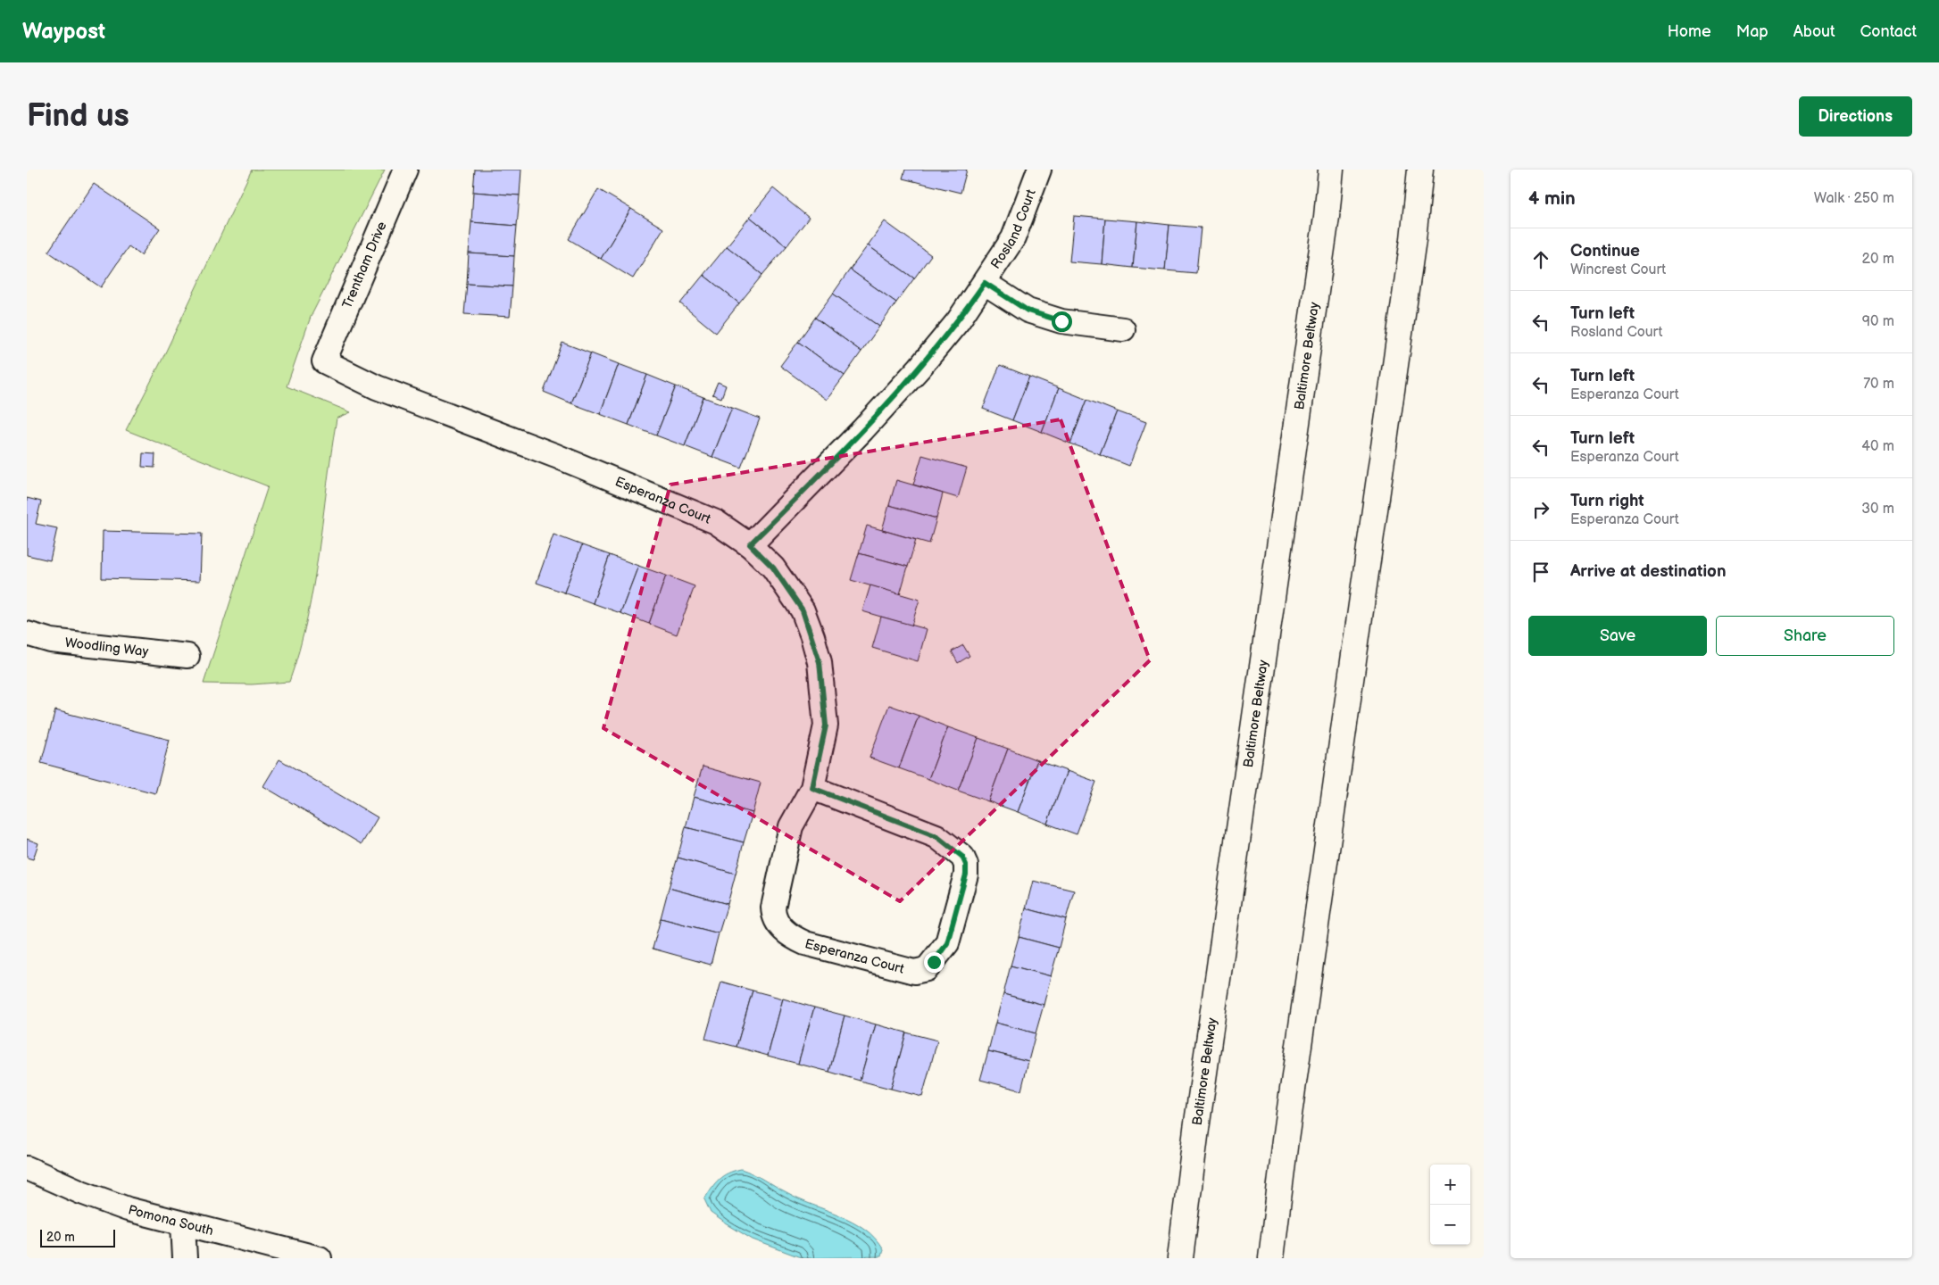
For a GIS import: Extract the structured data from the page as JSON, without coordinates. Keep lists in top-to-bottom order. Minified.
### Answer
{"streets":{"highway":["Baltimore Beltway"],"street":["Rosland Court","Trentham Drive","Esperanza Court","Woodling Way","Pomona South"]},"crossings":[["Rosland Court","Esperanza Court"],["Trentham Drive","Esperanza Court"]],"scale_bar":"20 m","page":{"header":"Waypost","nav":["Home","Map","About","Contact"],"buttons":["Directions",["Save","Share"]],"title":"Find us","heading":["4 min","Walk · 250 m"],"list":[["Continue","Wincrest Court","20 m"],["Turn left","Rosland Court","90 m"],["Turn left","Esperanza Court","70 m"],["Turn left","Esperanza Court","40 m"],["Turn right","Esperanza Court","30 m"],"Arrive at destination"],"map_buttons":["+","−"],"scale":"20 m"}}
